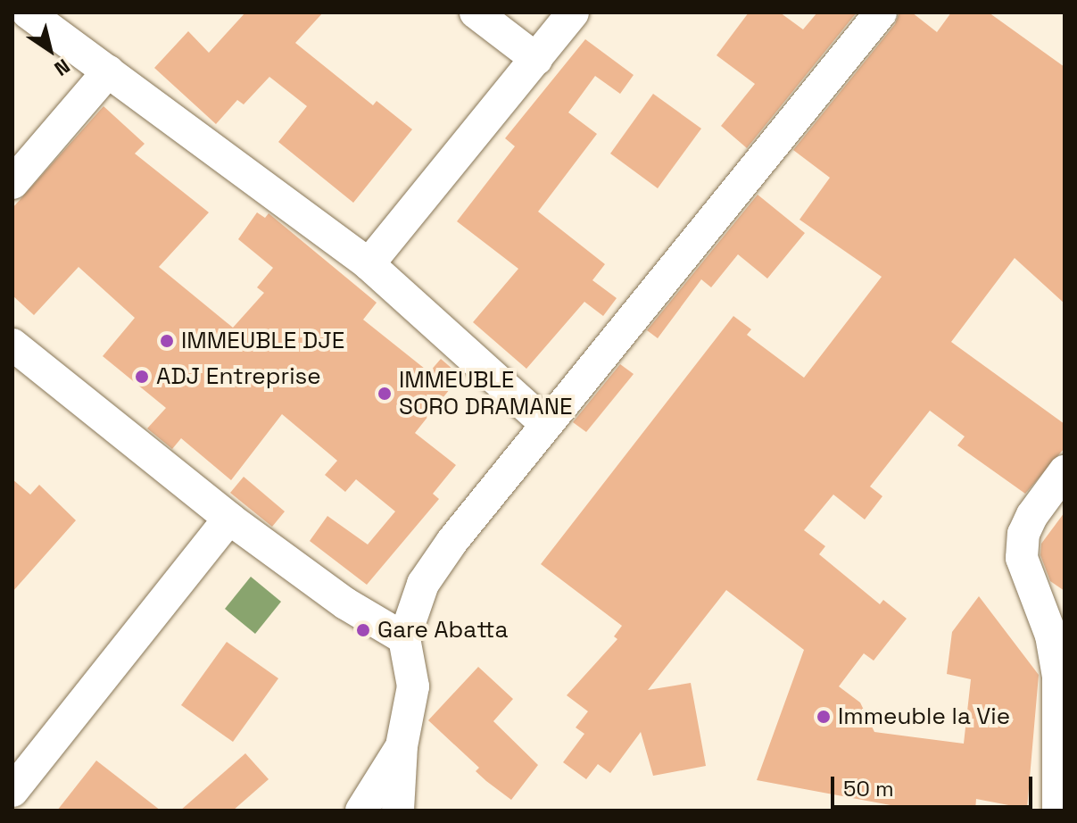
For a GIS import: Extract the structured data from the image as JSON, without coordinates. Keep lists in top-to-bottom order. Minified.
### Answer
{"places":["IMMEUBLE DJE","ADJ Entreprise","IMMEUBLE SORO DRAMANE","Gare Abatta","Immeuble la Vie"],"scale_bar":"50 m","north":"bottom right"}
